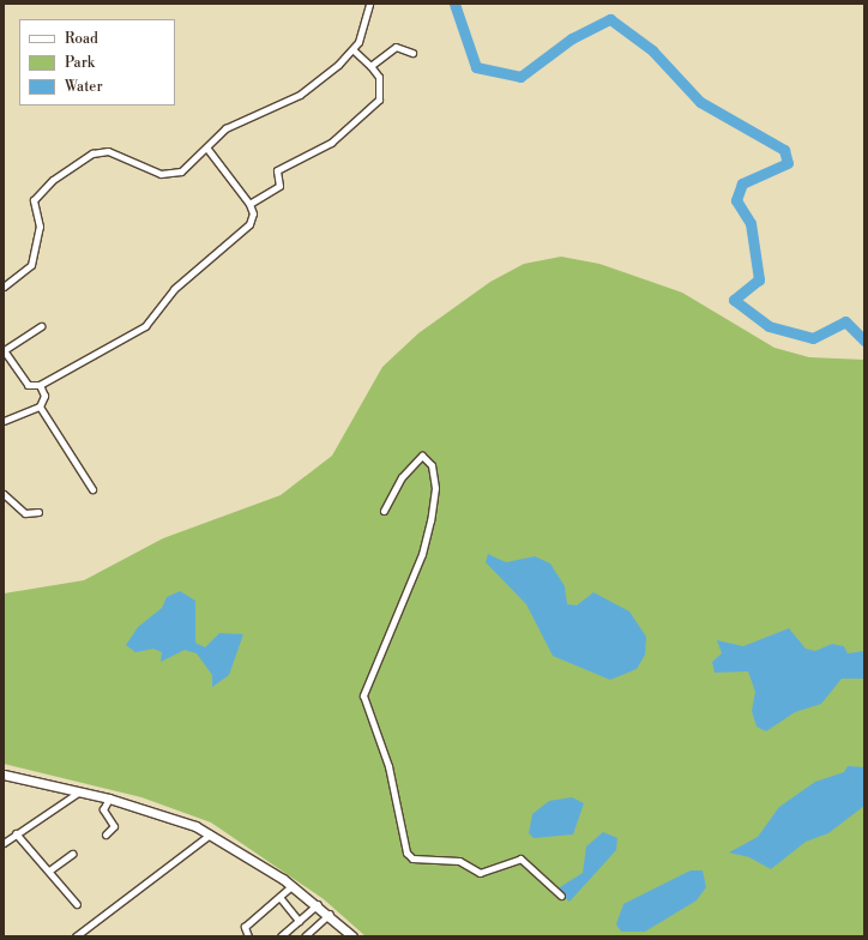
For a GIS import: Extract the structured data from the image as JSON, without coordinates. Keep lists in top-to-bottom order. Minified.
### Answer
{"legend":["Road","Park","Water"]}
